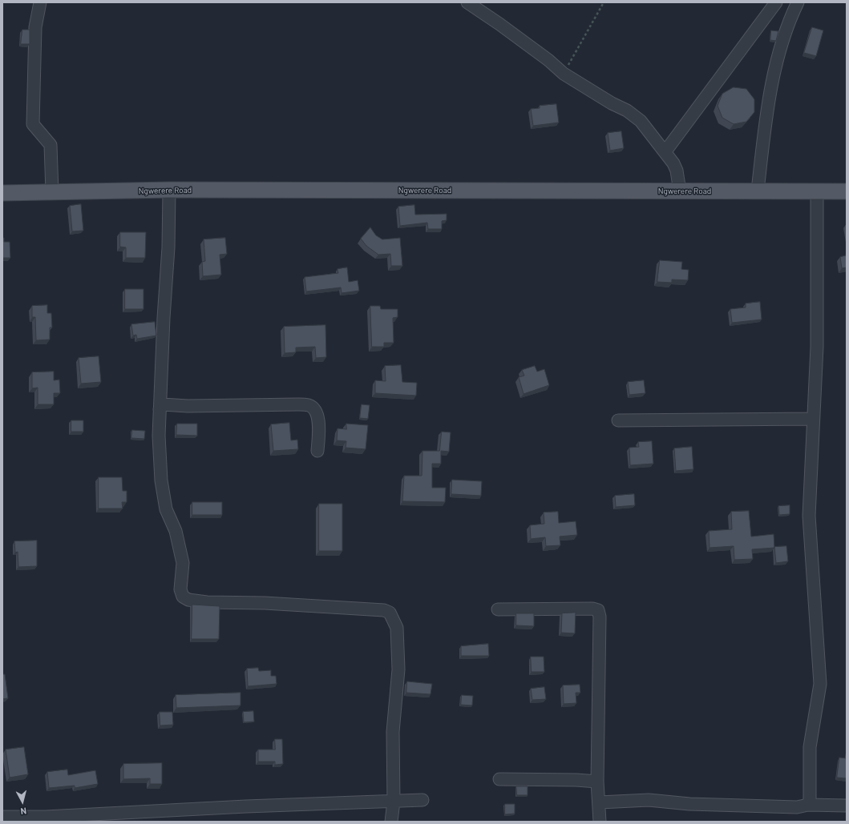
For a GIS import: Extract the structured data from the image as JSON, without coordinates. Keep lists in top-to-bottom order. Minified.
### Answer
{"streets":{"main road":["Ngwerere Road"]},"north":"bottom"}
